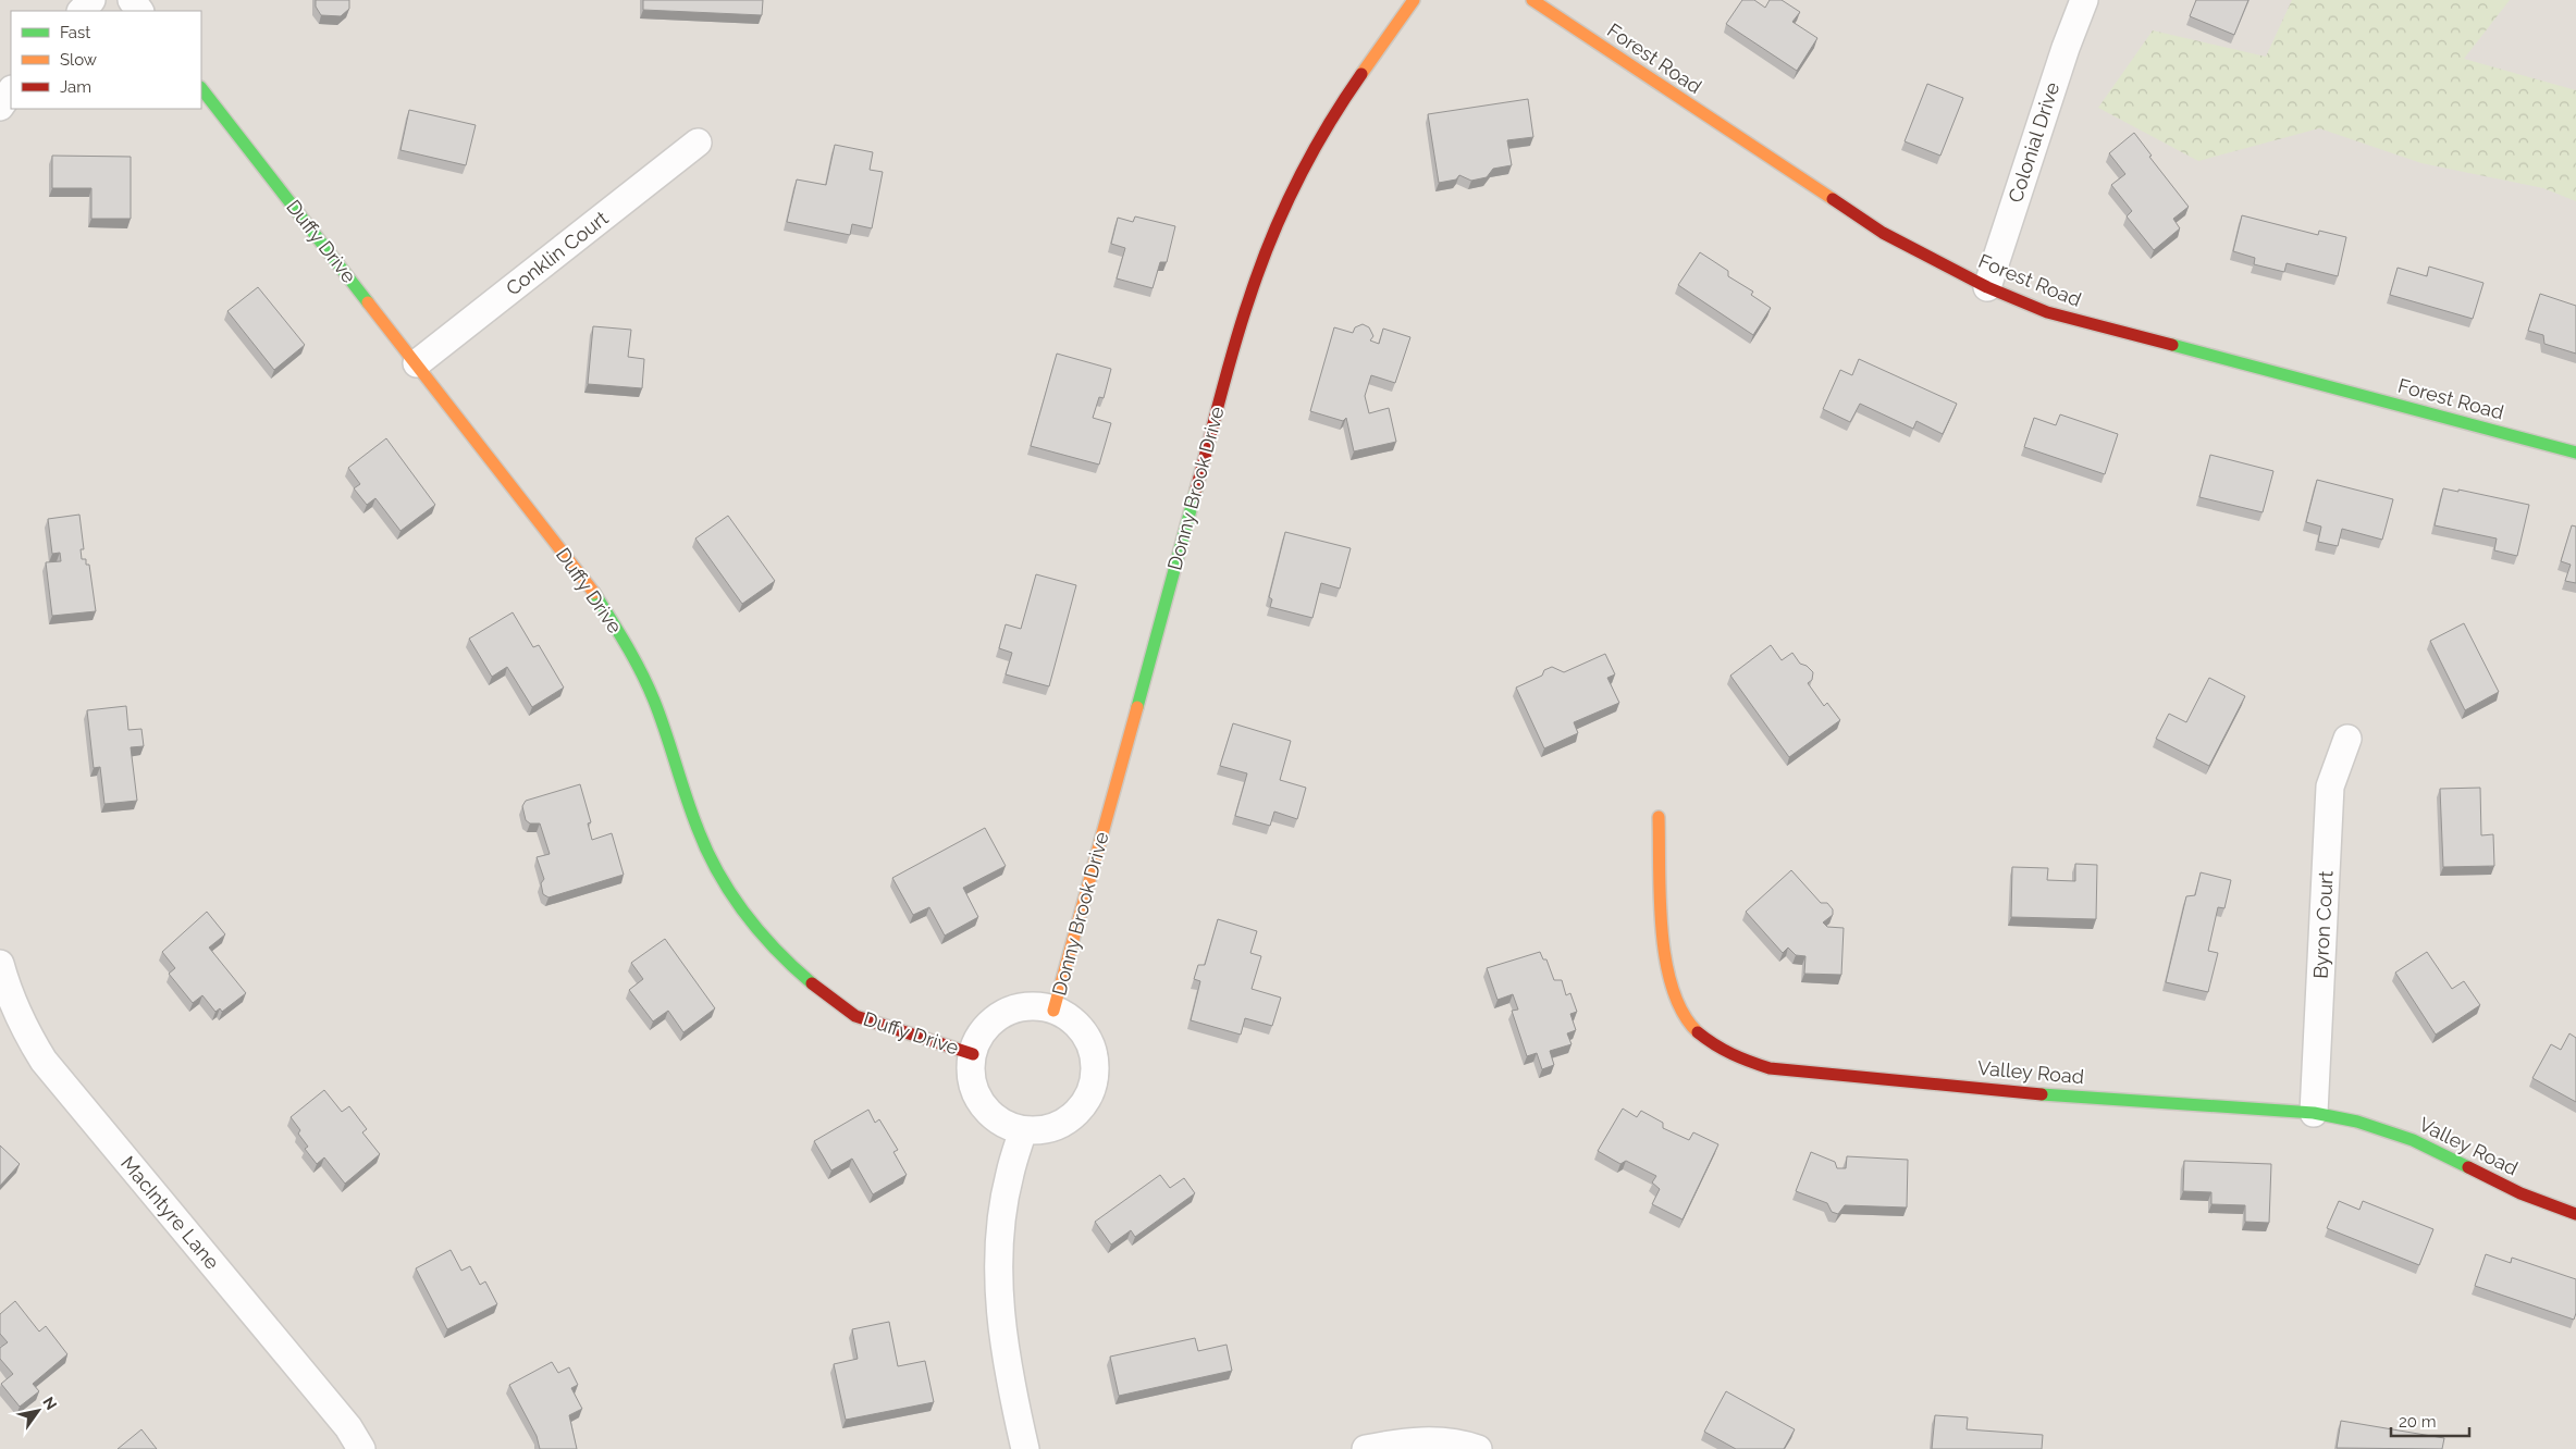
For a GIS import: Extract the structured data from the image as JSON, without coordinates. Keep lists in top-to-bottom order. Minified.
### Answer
{"streets":{"street":["Forest Road","Colonial Drive","Duffy Drive","Conklin Court","Donny Brook Drive","Byron Court","Valley Road","MacIntyre Lane"]},"crossings":[["Forest Road","Colonial Drive"],["Duffy Drive","Conklin Court"],["Duffy Drive","Donny Brook Drive"],["Byron Court","Valley Road"]],"legend":["Fast","Slow","Jam"],"scale_bar":"20 m","north":"top right"}
